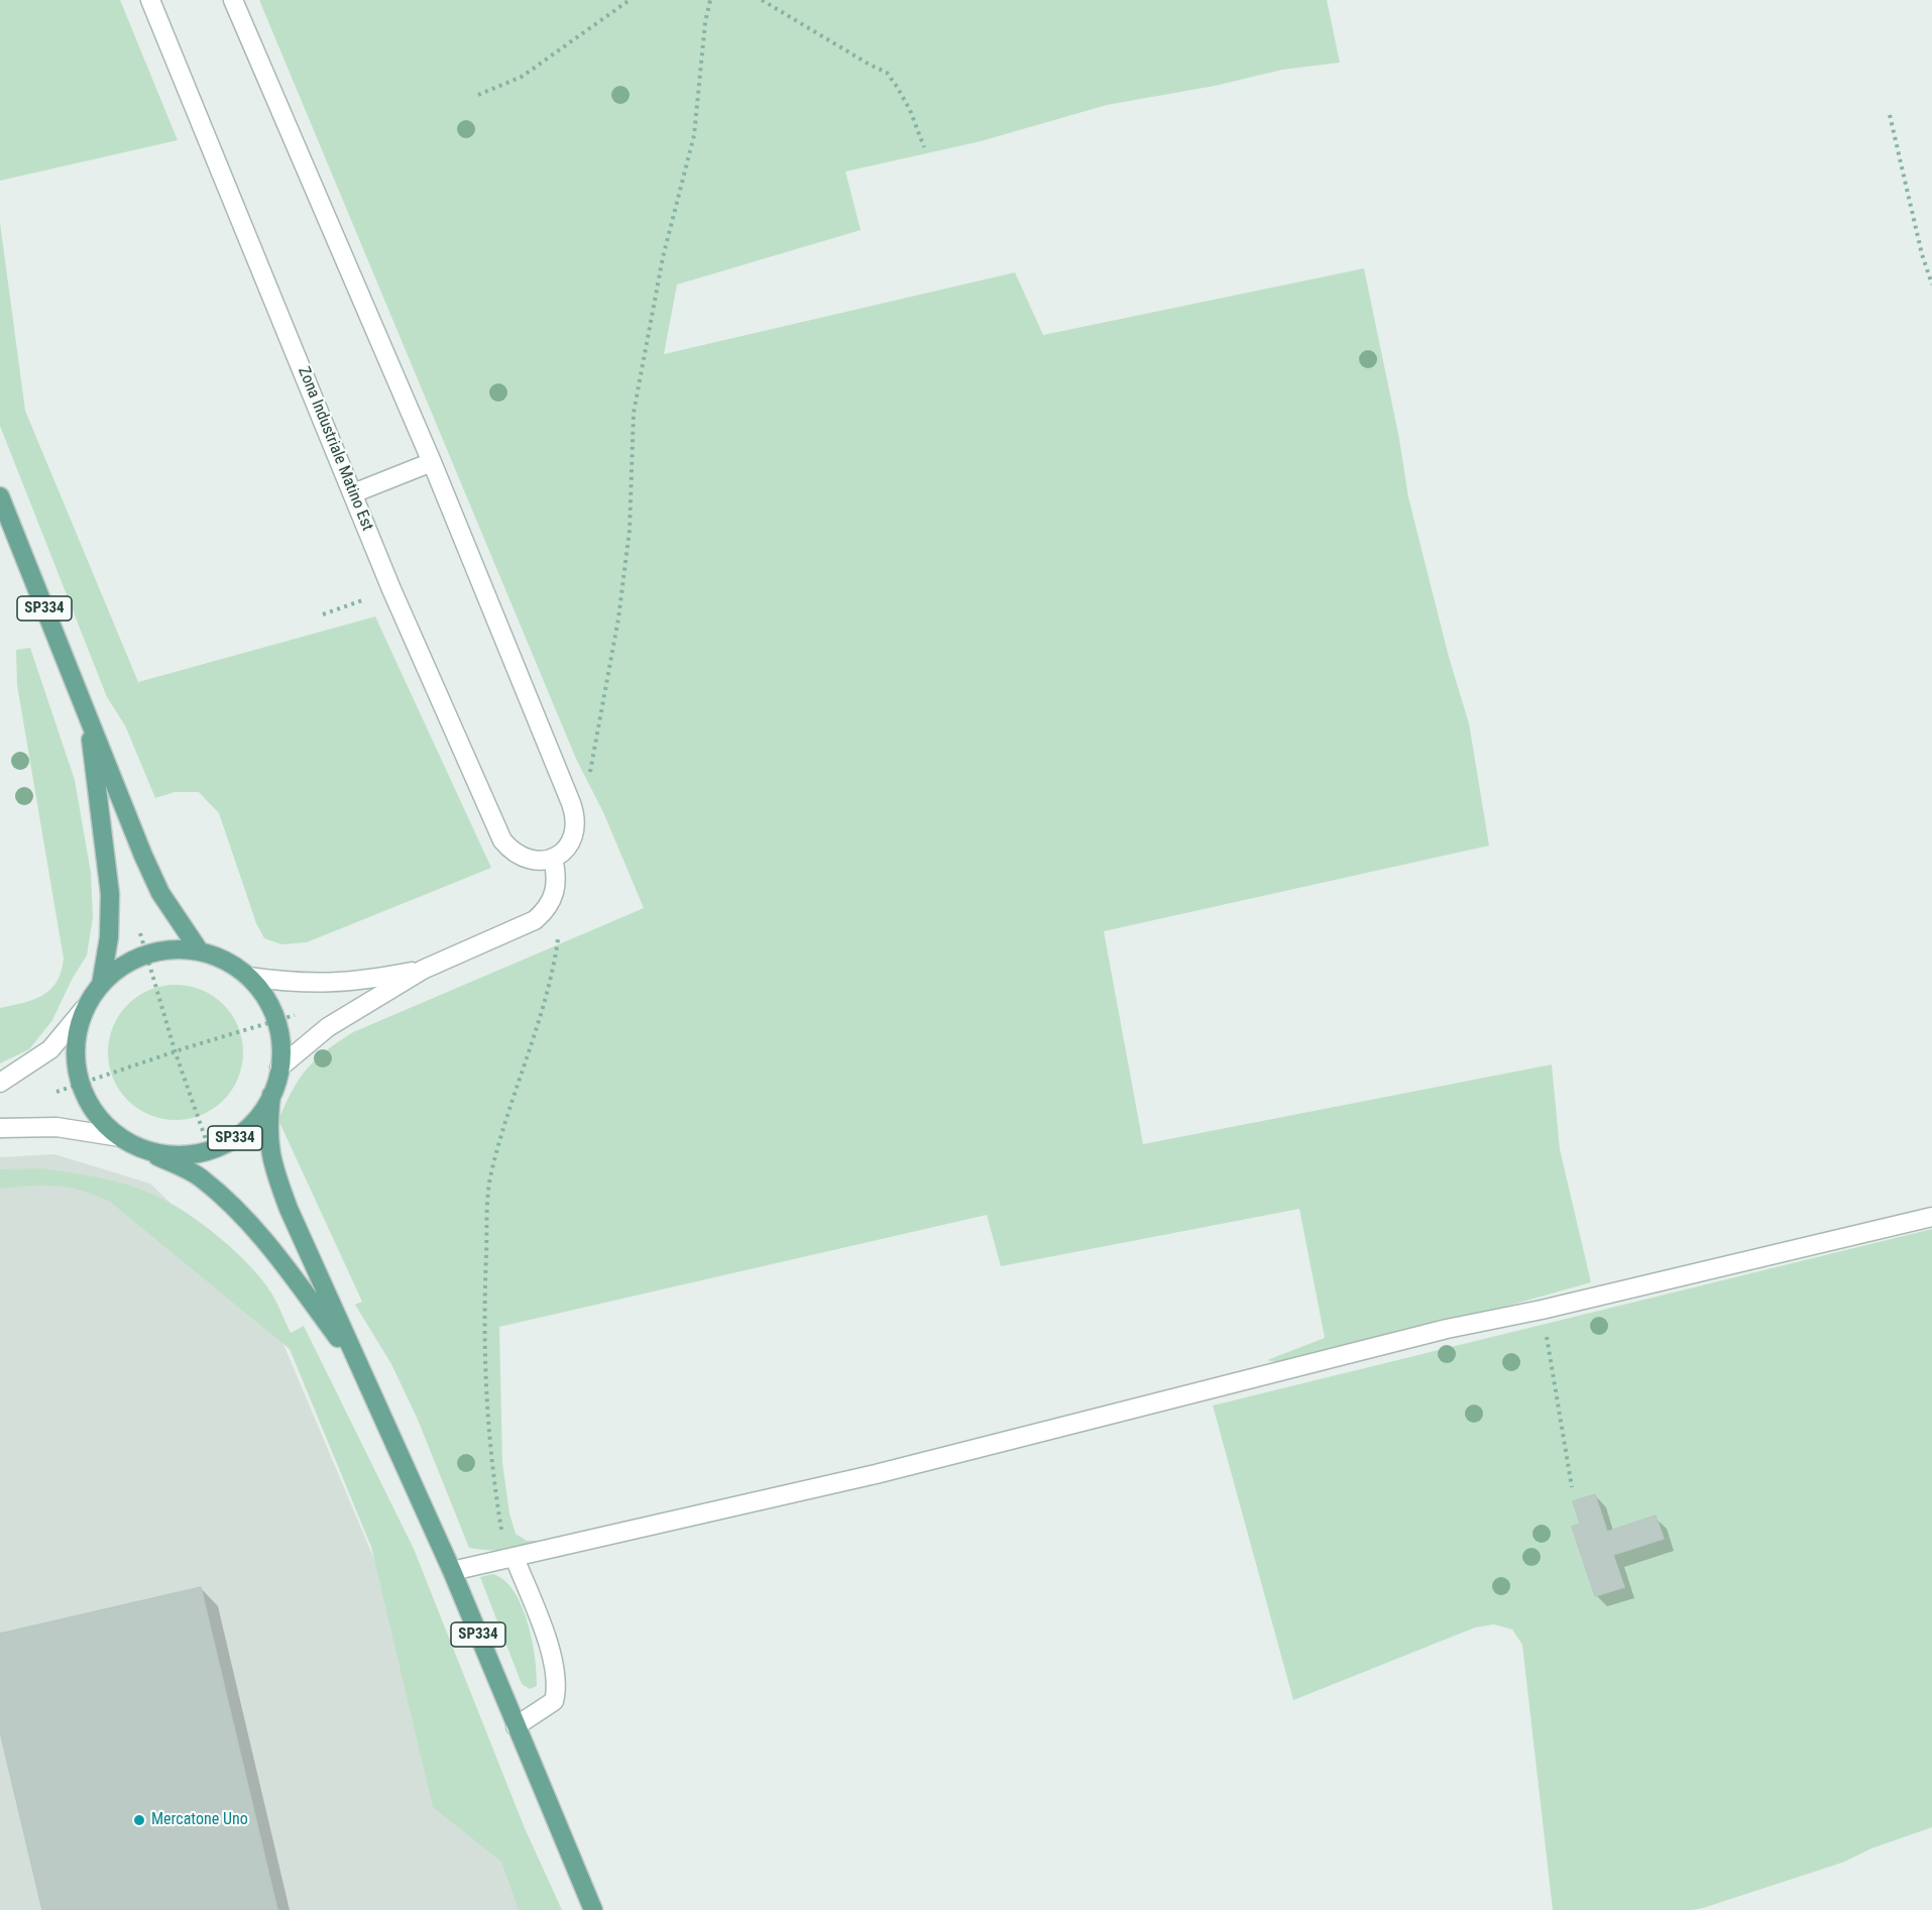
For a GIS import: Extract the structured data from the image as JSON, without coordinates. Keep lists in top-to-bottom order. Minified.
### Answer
{"streets":{"main road":["SP334"],"street":["Zona Industriale Matino Est"]},"places":["Mercatone Uno"]}
